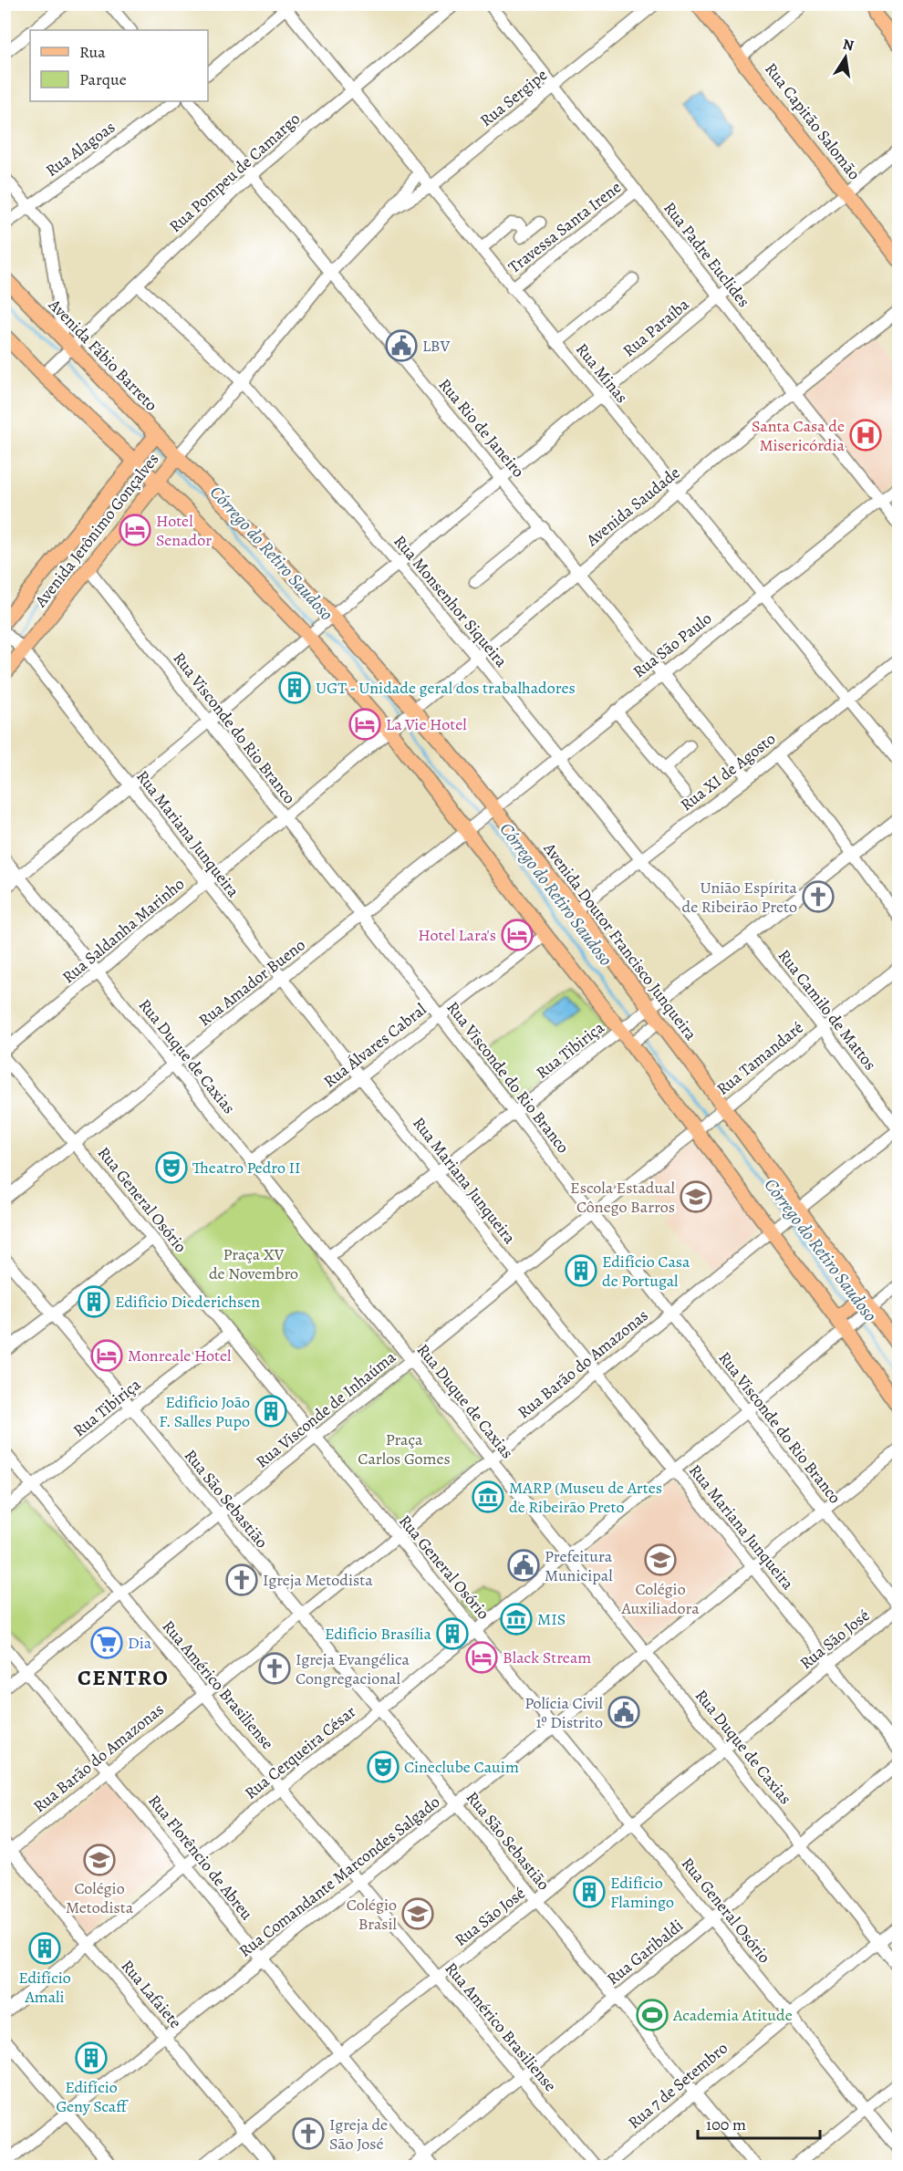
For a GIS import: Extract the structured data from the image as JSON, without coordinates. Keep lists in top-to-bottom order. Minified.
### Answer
{"streets":{"main road":["Rua Capitão Salomão","Avenida Fábio Barreto","Avenida Jerônimo Gonçalves","Avenida Doutor Francisco Junqueira"],"street":["Rua Sergipe","Rua Alagoas","Rua Pompeu de Camargo","Travessa Santa Irene","Rua Padre Euclides","Rua Paraíba","Rua Minas","Rua Rio de Janeiro","Avenida Saudade","Rua Monsenhor Siqueira","Rua São Paulo","Rua Visconde do Rio Branco","Rua XI de Agosto","Rua Mariana Junqueira","Rua Saldanha Marinho","Rua Amador Bueno","Rua Camilo de Mattos","Rua Álvares Cabral","Rua Tibiriça","Rua Duque de Caxias","Rua Tamandaré","Rua General Osório","Rua Barão do Amazonas","Rua Visconde de Inhaúma","Rua São Sebastião","Rua São José","Rua Américo Brasiliense","Rua Cerqueira César","Rua Florêncio de Abreu","Rua Comandante Marcondes Salgado","Rua Garibaldi","Rua Lafaiete","Rua 7 de Setembro"]},"crossings":[["Rua Sergipe","Rua Padre Euclides"],["Rua Sergipe","Avenida Fábio Barreto"],["Rua Sergipe","Rua Minas"],["Rua Sergipe","Rua Rio de Janeiro"],["Rua Sergipe","Avenida Jerônimo Gonçalves"],["Rua Sergipe","Rua Monsenhor Siqueira"],["Rua Sergipe","Avenida Doutor Francisco Junqueira"],["Rua Capitão Salomão","Rua Paraíba"],["Rua Pompeu de Camargo","Avenida Fábio Barreto"],["Rua Pompeu de Camargo","Rua Minas"],["Rua Pompeu de Camargo","Rua Rio de Janeiro"],["Rua Pompeu de Camargo","Rua Monsenhor Siqueira"],["Travessa Santa Irene","Rua Padre Euclides"],["Travessa Santa Irene","Rua Minas"],["Rua Padre Euclides","Rua Paraíba"],["Rua Padre Euclides","Avenida Saudade"],["Rua Padre Euclides","Rua São Paulo"],["Rua Paraíba","Rua Minas"],["Rua Paraíba","Rua Rio de Janeiro"],["Rua Paraíba","Rua Monsenhor Siqueira"],["Rua Paraíba","Rua Visconde do Rio Branco"],["Rua Paraíba","Rua Mariana Junqueira"],["Rua Paraíba","Avenida Doutor Francisco Junqueira"],["Rua Paraíba","Rua Duque de Caxias"],["Avenida Fábio Barreto","Avenida Jerônimo Gonçalves"],["Avenida Fábio Barreto","Avenida Doutor Francisco Junqueira"],["Rua Minas","Avenida Saudade"],["Rua Minas","Rua São Paulo"],["Rua Minas","Rua XI de Agosto"],["Rua Rio de Janeiro","Avenida Saudade"],["Rua Rio de Janeiro","Rua São Paulo"],["Rua Rio de Janeiro","Rua XI de Agosto"],["Avenida Saudade","Rua Monsenhor Siqueira"],["Avenida Saudade","Rua Saldanha Marinho"],["Avenida Saudade","Avenida Doutor Francisco Junqueira"],["Avenida Jerônimo Gonçalves","Rua Visconde do Rio Branco"],["Avenida Jerônimo Gonçalves","Rua Mariana Junqueira"],["Avenida Jerônimo Gonçalves","Avenida Doutor Francisco Junqueira"],["Rua Monsenhor Siqueira","Rua São Paulo"],["Rua Monsenhor Siqueira","Rua XI de Agosto"],["Rua Monsenhor Siqueira","Rua Tibiriça"],["Rua São Paulo","Avenida Doutor Francisco Junqueira"],["Rua São Paulo","Rua Amador Bueno"],["Rua Visconde do Rio Branco","Rua Saldanha Marinho"],["Rua Visconde do Rio Branco","Rua Amador Bueno"],["Rua Visconde do Rio Branco","Rua Álvares Cabral"],["Rua Visconde do Rio Branco","Rua Tibiriça"],["Rua Visconde do Rio Branco","Rua Barão do Amazonas"],["Rua Visconde do Rio Branco","Rua Visconde de Inhaúma"],["Rua Visconde do Rio Branco","Rua São José"],["Rua Visconde do Rio Branco","Rua Cerqueira César"],["Rua Visconde do Rio Branco","Rua Comandante Marcondes Salgado"],["Rua XI de Agosto","Avenida Doutor Francisco Junqueira"],["Rua Mariana Junqueira","Rua Saldanha Marinho"],["Rua Mariana Junqueira","Rua Amador Bueno"],["Rua Mariana Junqueira","Rua Álvares Cabral"],["Rua Mariana Junqueira","Rua Tibiriça"],["Rua Mariana Junqueira","Rua Barão do Amazonas"],["Rua Mariana Junqueira","Rua Visconde de Inhaúma"],["Rua Mariana Junqueira","Rua São José"],["Rua Mariana Junqueira","Rua Cerqueira César"],["Rua Mariana Junqueira","Rua Comandante Marcondes Salgado"],["Rua Saldanha Marinho","Rua Duque de Caxias"],["Avenida Doutor Francisco Junqueira","Rua Tibiriça"],["Avenida Doutor Francisco Junqueira","Rua Tamandaré"],["Avenida Doutor Francisco Junqueira","Rua Barão do Amazonas"],["Avenida Doutor Francisco Junqueira","Rua Visconde de Inhaúma"],["Avenida Doutor Francisco Junqueira","Rua Cerqueira César"],["Rua Amador Bueno","Rua Duque de Caxias"],["Rua Amador Bueno","Rua General Osório"],["Rua Camilo de Mattos","Rua Tibiriça"],["Rua Camilo de Mattos","Rua Tamandaré"],["Rua Camilo de Mattos","Rua Barão do Amazonas"],["Rua Álvares Cabral","Rua Duque de Caxias"],["Rua Tibiriça","Rua Duque de Caxias"],["Rua Tibiriça","Rua General Osório"],["Rua Tibiriça","Rua São Sebastião"],["Rua Tibiriça","Rua Américo Brasiliense"],["Rua Duque de Caxias","Rua Barão do Amazonas"],["Rua Duque de Caxias","Rua Visconde de Inhaúma"],["Rua Duque de Caxias","Rua São José"],["Rua Duque de Caxias","Rua Cerqueira César"],["Rua Duque de Caxias","Rua Comandante Marcondes Salgado"],["Rua Duque de Caxias","Rua Garibaldi"],["Rua Duque de Caxias","Rua 7 de Setembro"],["Rua Tamandaré","Rua Visconde de Inhaúma"],["Rua General Osório","Rua Barão do Amazonas"],["Rua General Osório","Rua Visconde de Inhaúma"],["Rua General Osório","Rua São José"],["Rua General Osório","Rua Cerqueira César"],["Rua General Osório","Rua Comandante Marcondes Salgado"],["Rua General Osório","Rua Garibaldi"],["Rua General Osório","Rua 7 de Setembro"],["Rua Barão do Amazonas","Rua São Sebastião"],["Rua Barão do Amazonas","Rua Américo Brasiliense"],["Rua Barão do Amazonas","Rua Florêncio de Abreu"],["Rua Barão do Amazonas","Rua Lafaiete"],["Rua Visconde de Inhaúma","Rua São Sebastião"],["Rua Visconde de Inhaúma","Rua Américo Brasiliense"],["Rua Visconde de Inhaúma","Rua Florêncio de Abreu"],["Rua São Sebastião","Rua São José"],["Rua São Sebastião","Rua Cerqueira César"],["Rua São Sebastião","Rua Comandante Marcondes Salgado"],["Rua São Sebastião","Rua Garibaldi"],["Rua São Sebastião","Rua 7 de Setembro"],["Rua São José","Rua Américo Brasiliense"],["Rua São José","Rua Florêncio de Abreu"],["Rua São José","Rua Lafaiete"],["Rua Américo Brasiliense","Rua Cerqueira César"],["Rua Américo Brasiliense","Rua Comandante Marcondes Salgado"],["Rua Américo Brasiliense","Rua Garibaldi"],["Rua Cerqueira César","Rua Florêncio de Abreu"],["Rua Cerqueira César","Rua Lafaiete"],["Rua Florêncio de Abreu","Rua Comandante Marcondes Salgado"],["Rua Florêncio de Abreu","Rua Garibaldi"],["Rua Comandante Marcondes Salgado","Rua Lafaiete"]],"districts":["CENTRO"],"water":["Córrego do Retiro Saudoso"],"parks":["Praça XV de Novembro","Praça Carlos Gomes"],"places":{"public building":["LBV","Prefeitura Municipal","Polícia Civil 1º Distrito"],"hospital":["Santa Casa de Misericórdia"],"hotel":["Hotel Senador","La Vie Hotel","Hotel Lara's","Monreale Hotel","Black Stream"],"building":["UGT - Unidade geral dos trabalhadores","Edifício Casa de Portugal","Edifício Diederichsen","Edifício João F. Salles Pupo","Edifício Brasília","Edifício Flamingo","Edifício Amali","Edifício Geny Scaff"],"church":["União Espírita de Ribeirão Preto","Igreja Metodista","Igreja Evangélica Congregacional","Igreja de São José"],"theatre":["Theatro Pedro II","Cineclube Cauim"],"school or university":["Escola Estadual Cônego Barros","Colégio Auxiliadora","Colégio Metodista","Colégio Brasil"],"museum":["MARP (Museu de Artes de Ribeirão Preto","MIS"],"supermarket":["Dia"],"sports":["Academia Atitude"]},"legend":["Rua","Parque"],"scale_bar":"100 m","north":"top"}
